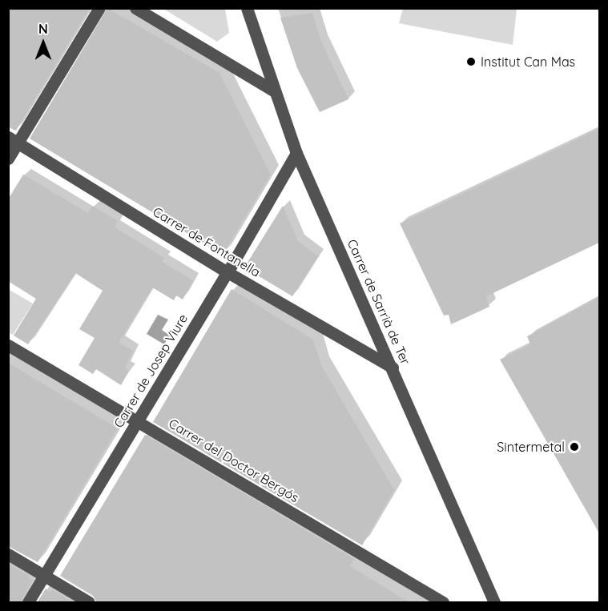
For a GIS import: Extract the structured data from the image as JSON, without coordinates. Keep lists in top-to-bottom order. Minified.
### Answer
{"streets":{"street":["Carrer de Fontanella","Carrer de Sarrià de Ter","Carrer de Josep Viure","Carrer del Doctor Bergós"]},"crossings":[["Carrer de Fontanella","Carrer de Sarrià de Ter"],["Carrer de Fontanella","Carrer de Josep Viure"],["Carrer de Sarrià de Ter","Carrer de Josep Viure"],["Carrer de Josep Viure","Carrer del Doctor Bergós"]],"places":["Institut Can Mas","Sintermetal"],"north":"top"}
